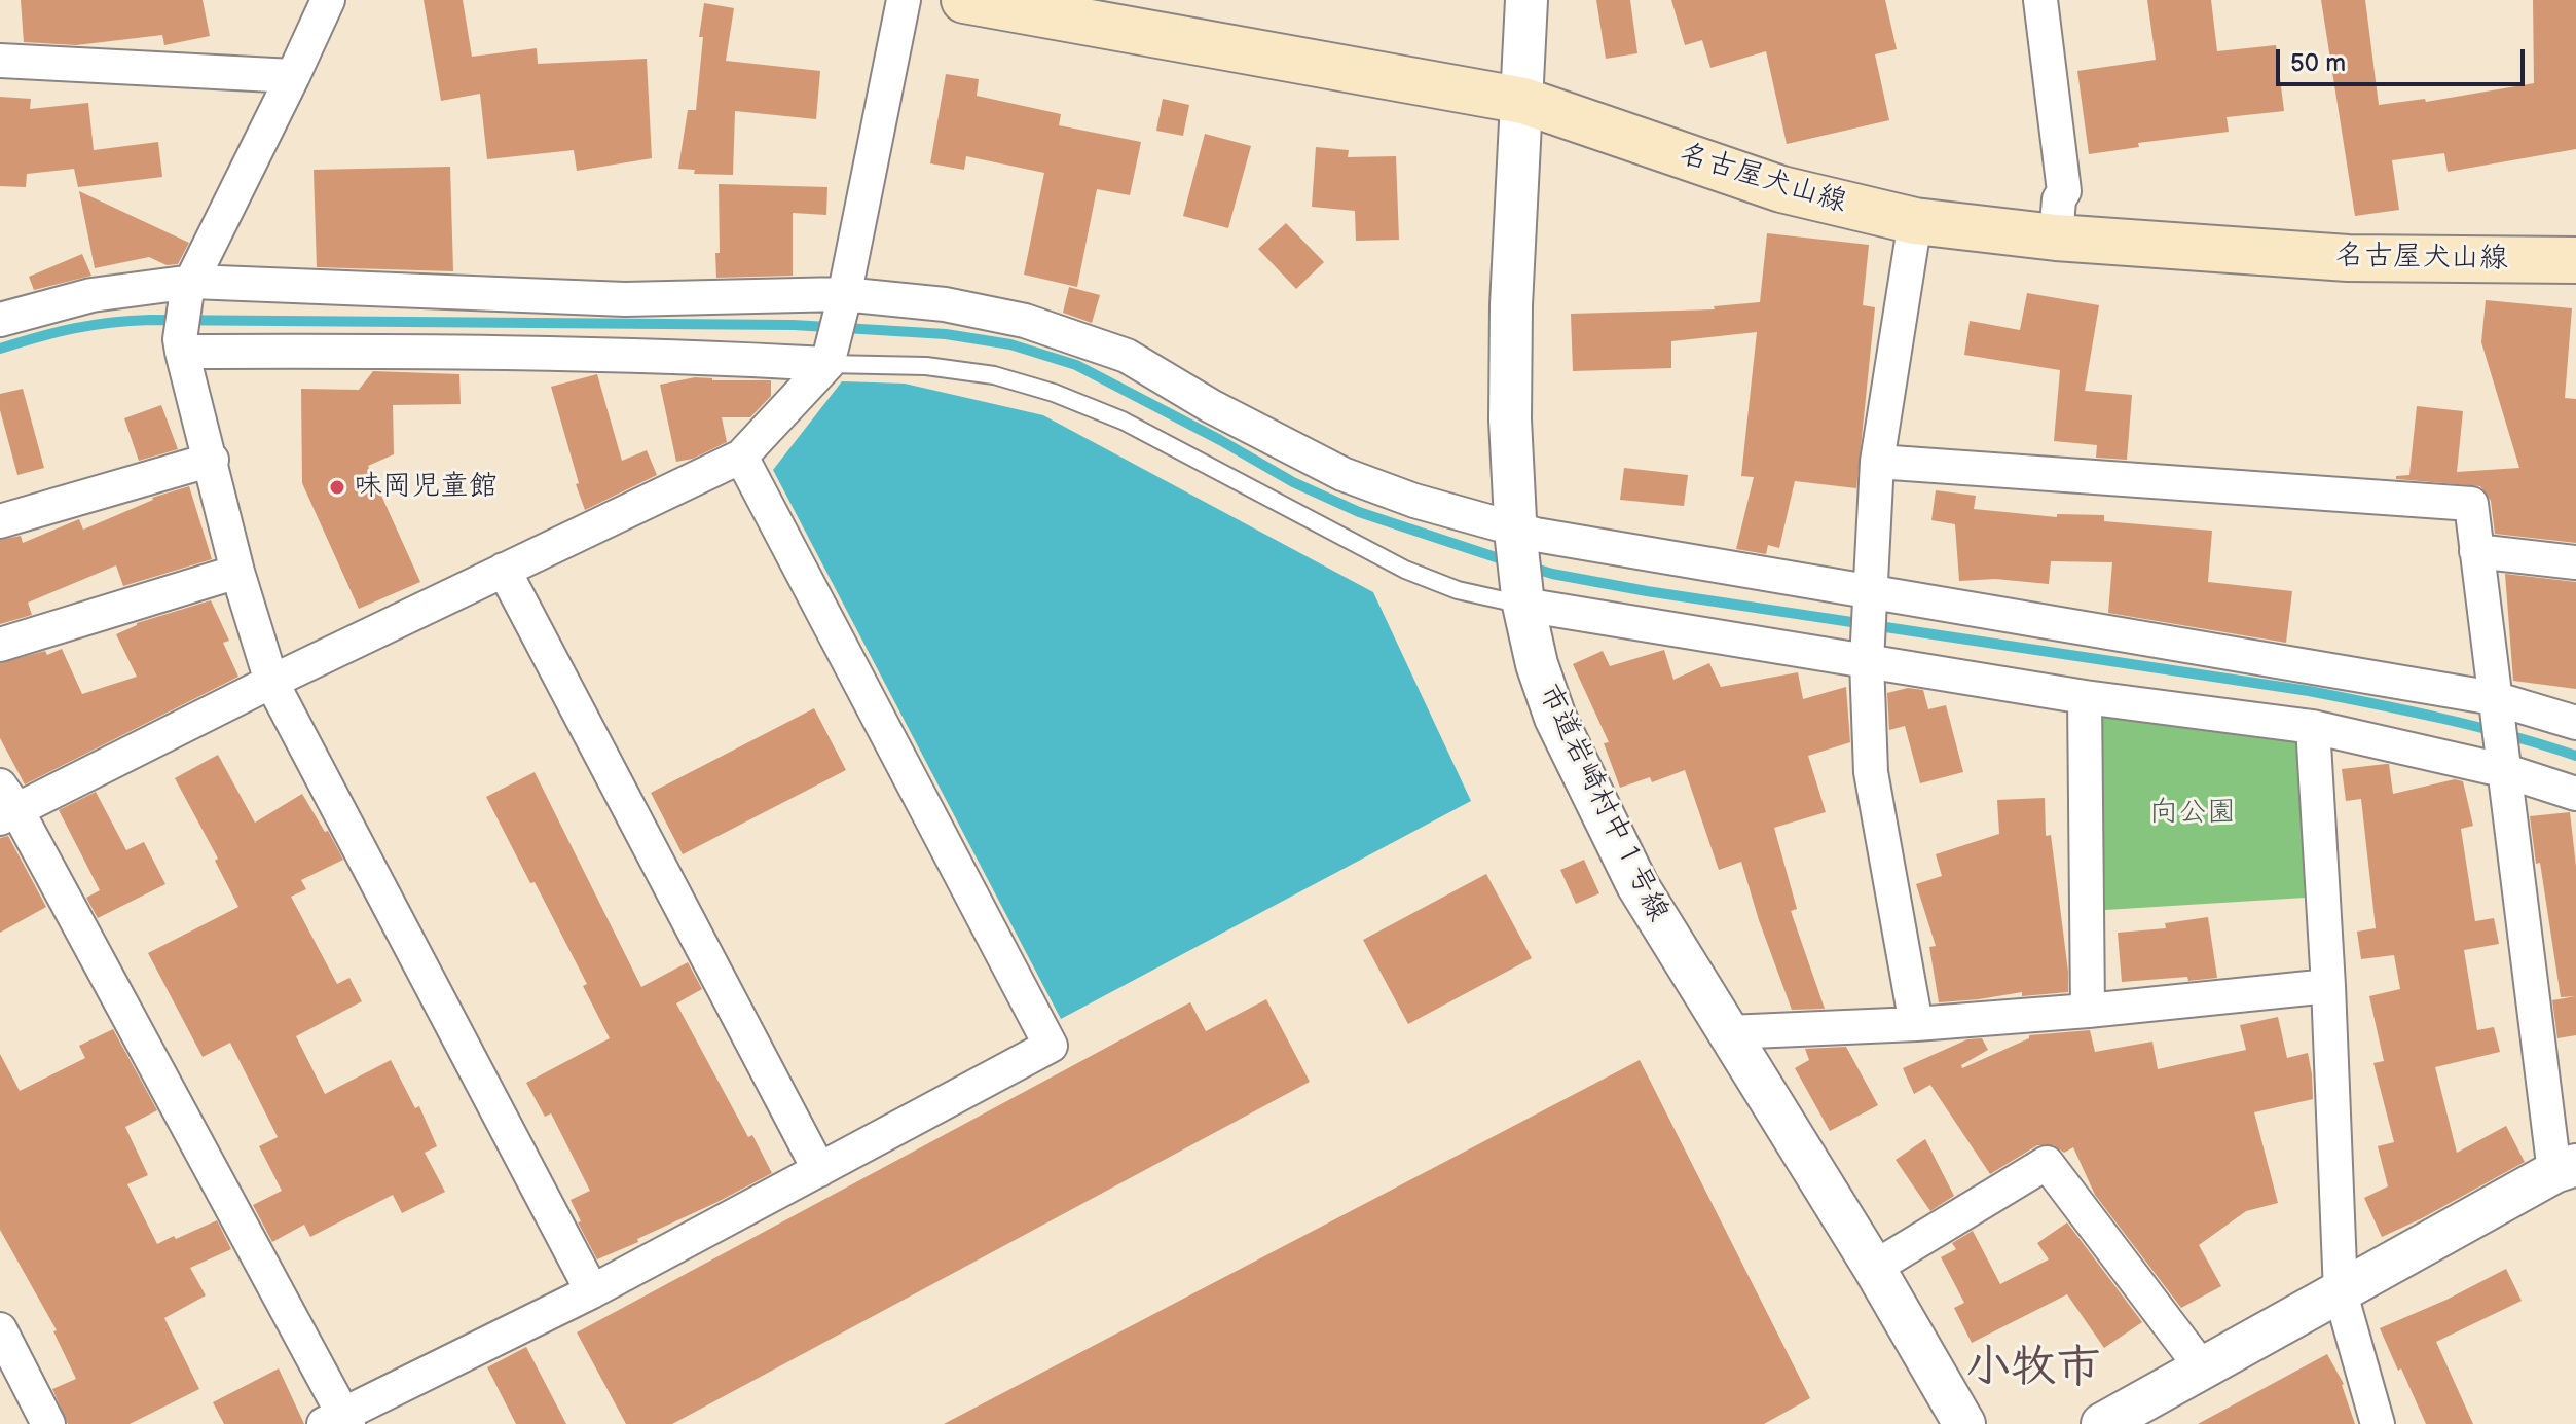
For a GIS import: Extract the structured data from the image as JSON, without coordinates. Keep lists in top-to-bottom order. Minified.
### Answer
{"streets":{"main road":["名古屋犬山線"],"street":["市道岩崎村中１号線"]},"crossings":[["名古屋犬山線","市道岩崎村中１号線"]],"districts":["小牧市"],"parks":["向公園"],"places":["味岡児童館"],"scale_bar":"50 m"}
